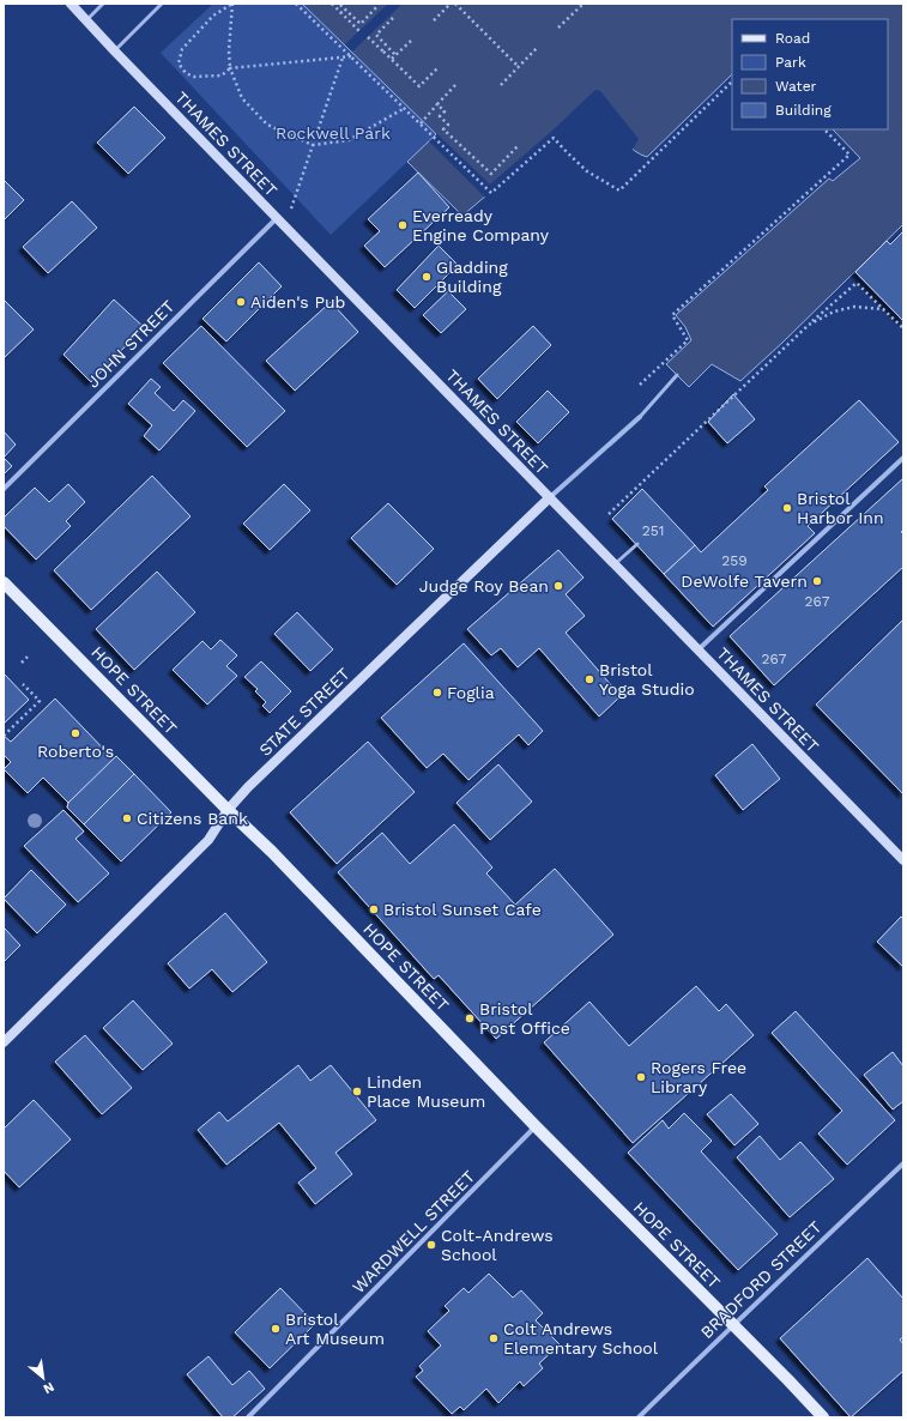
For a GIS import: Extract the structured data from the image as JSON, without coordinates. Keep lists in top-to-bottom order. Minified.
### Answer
{"streets":{"main road":["HOPE STREET"],"street":["THAMES STREET","JOHN STREET","STATE STREET","WARDWELL STREET","BRADFORD STREET"]},"crossings":[["THAMES STREET","JOHN STREET"],["THAMES STREET","STATE STREET"],["HOPE STREET","STATE STREET"],["HOPE STREET","WARDWELL STREET"],["HOPE STREET","BRADFORD STREET"]],"parks":["Rockwell Park"],"places":["Everready Engine Company","Gladding Building","Aiden's Pub","Bristol Harbor Inn","DeWolfe Tavern","Judge Roy Bean","Bristol Yoga Studio","Foglia","Roberto's","Citizens Bank","Bristol Sunset Cafe","Bristol Post Office","Rogers Free Library","Linden Place Museum","Colt-Andrews School","Bristol Art Museum","Colt Andrews Elementary School"],"house_numbers":["251","259","267","267"],"legend":["Road","Park","Water","Building"],"north":"bottom right"}
